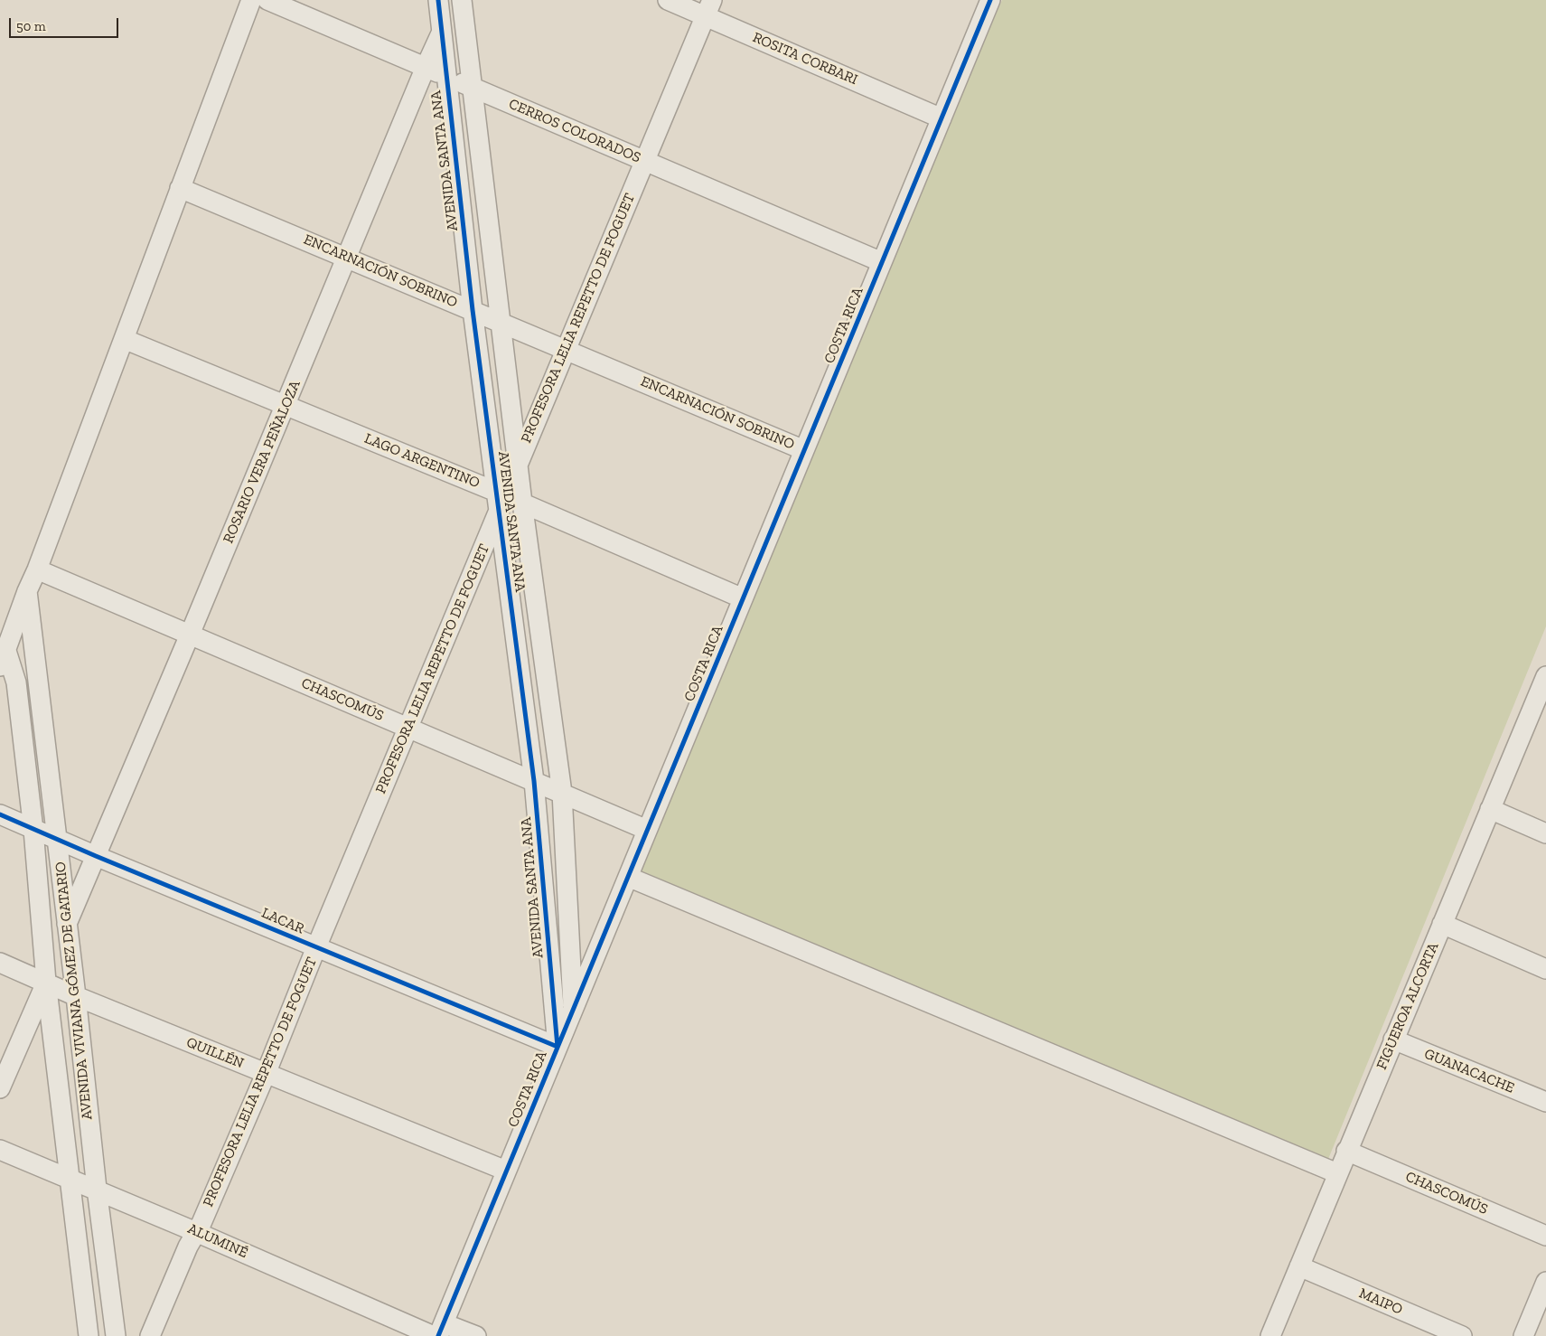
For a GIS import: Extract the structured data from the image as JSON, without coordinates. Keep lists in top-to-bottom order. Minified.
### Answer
{"streets":{"street":["ROSITA CORBARI","CERROS COLORADOS","AVENIDA SANTA ANA","ENCARNACIÓN SOBRINO","PROFESORA LELIA REPETTO DE FOGUET","COSTA RICA","LAGO ARGENTINO","ROSARIO VERA PEÑALOZA","CHASCOMÚS","LACAR","AVENIDA VIVIANA GÓMEZ DE GATARIO","FIGUEROA ALCORTA","QUILLÉN","GUANACACHE","ALUMINÉ","MAIPO"]},"crossings":[["ROSITA CORBARI","PROFESORA LELIA REPETTO DE FOGUET"],["ROSITA CORBARI","COSTA RICA"],["CERROS COLORADOS","AVENIDA SANTA ANA"],["CERROS COLORADOS","PROFESORA LELIA REPETTO DE FOGUET"],["CERROS COLORADOS","COSTA RICA"],["CERROS COLORADOS","ROSARIO VERA PEÑALOZA"],["AVENIDA SANTA ANA","ENCARNACIÓN SOBRINO"],["AVENIDA SANTA ANA","PROFESORA LELIA REPETTO DE FOGUET"],["AVENIDA SANTA ANA","COSTA RICA"],["AVENIDA SANTA ANA","LAGO ARGENTINO"],["AVENIDA SANTA ANA","ROSARIO VERA PEÑALOZA"],["AVENIDA SANTA ANA","CHASCOMÚS"],["AVENIDA SANTA ANA","LACAR"],["ENCARNACIÓN SOBRINO","PROFESORA LELIA REPETTO DE FOGUET"],["ENCARNACIÓN SOBRINO","COSTA RICA"],["ENCARNACIÓN SOBRINO","ROSARIO VERA PEÑALOZA"],["PROFESORA LELIA REPETTO DE FOGUET","LAGO ARGENTINO"],["PROFESORA LELIA REPETTO DE FOGUET","CHASCOMÚS"],["PROFESORA LELIA REPETTO DE FOGUET","LACAR"],["PROFESORA LELIA REPETTO DE FOGUET","QUILLÉN"],["PROFESORA LELIA REPETTO DE FOGUET","ALUMINÉ"],["COSTA RICA","LAGO ARGENTINO"],["COSTA RICA","CHASCOMÚS"],["COSTA RICA","LACAR"],["COSTA RICA","QUILLÉN"],["COSTA RICA","ALUMINÉ"],["LAGO ARGENTINO","ROSARIO VERA PEÑALOZA"],["ROSARIO VERA PEÑALOZA","CHASCOMÚS"],["ROSARIO VERA PEÑALOZA","LACAR"],["ROSARIO VERA PEÑALOZA","AVENIDA VIVIANA GÓMEZ DE GATARIO"],["CHASCOMÚS","FIGUEROA ALCORTA"],["LACAR","AVENIDA VIVIANA GÓMEZ DE GATARIO"],["AVENIDA VIVIANA GÓMEZ DE GATARIO","QUILLÉN"],["AVENIDA VIVIANA GÓMEZ DE GATARIO","ALUMINÉ"],["FIGUEROA ALCORTA","GUANACACHE"],["FIGUEROA ALCORTA","MAIPO"]],"scale_bar":"50 m"}
